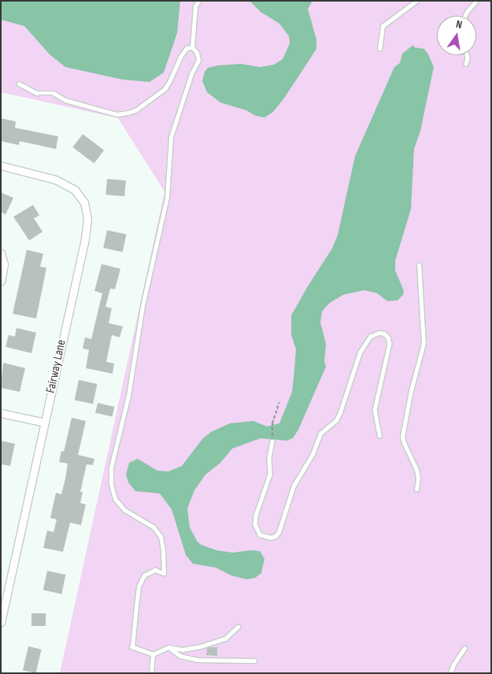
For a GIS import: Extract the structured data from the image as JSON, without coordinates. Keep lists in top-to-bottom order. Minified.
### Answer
{"streets":{"street":["Fairway Lane"]},"north":"top"}
